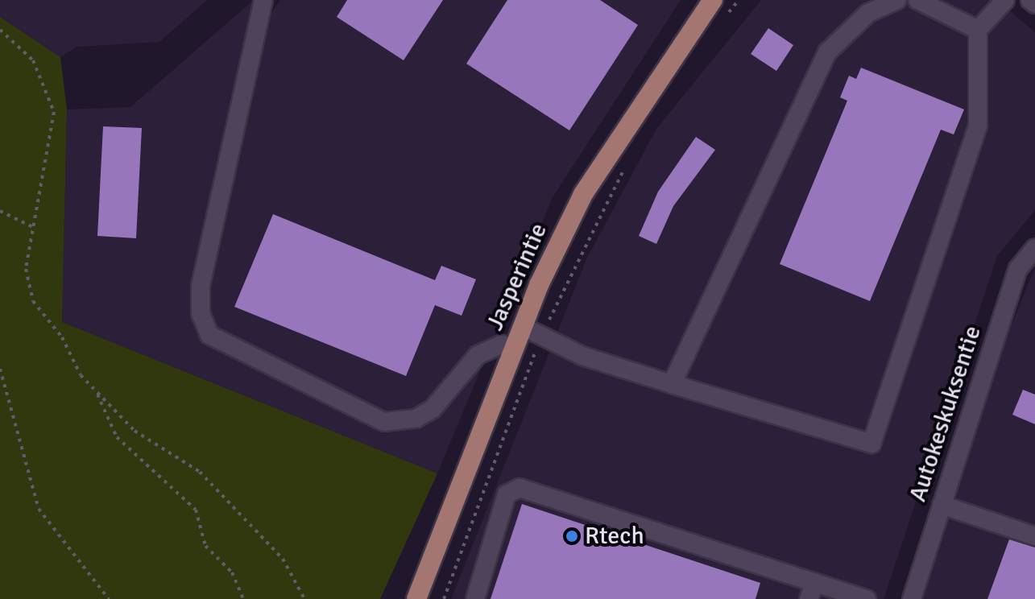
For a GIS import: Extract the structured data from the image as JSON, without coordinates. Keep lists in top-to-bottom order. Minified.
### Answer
{"streets":{"main road":["Jasperintie"],"street":["Autokeskuksentie"]},"places":["Rtech"]}
